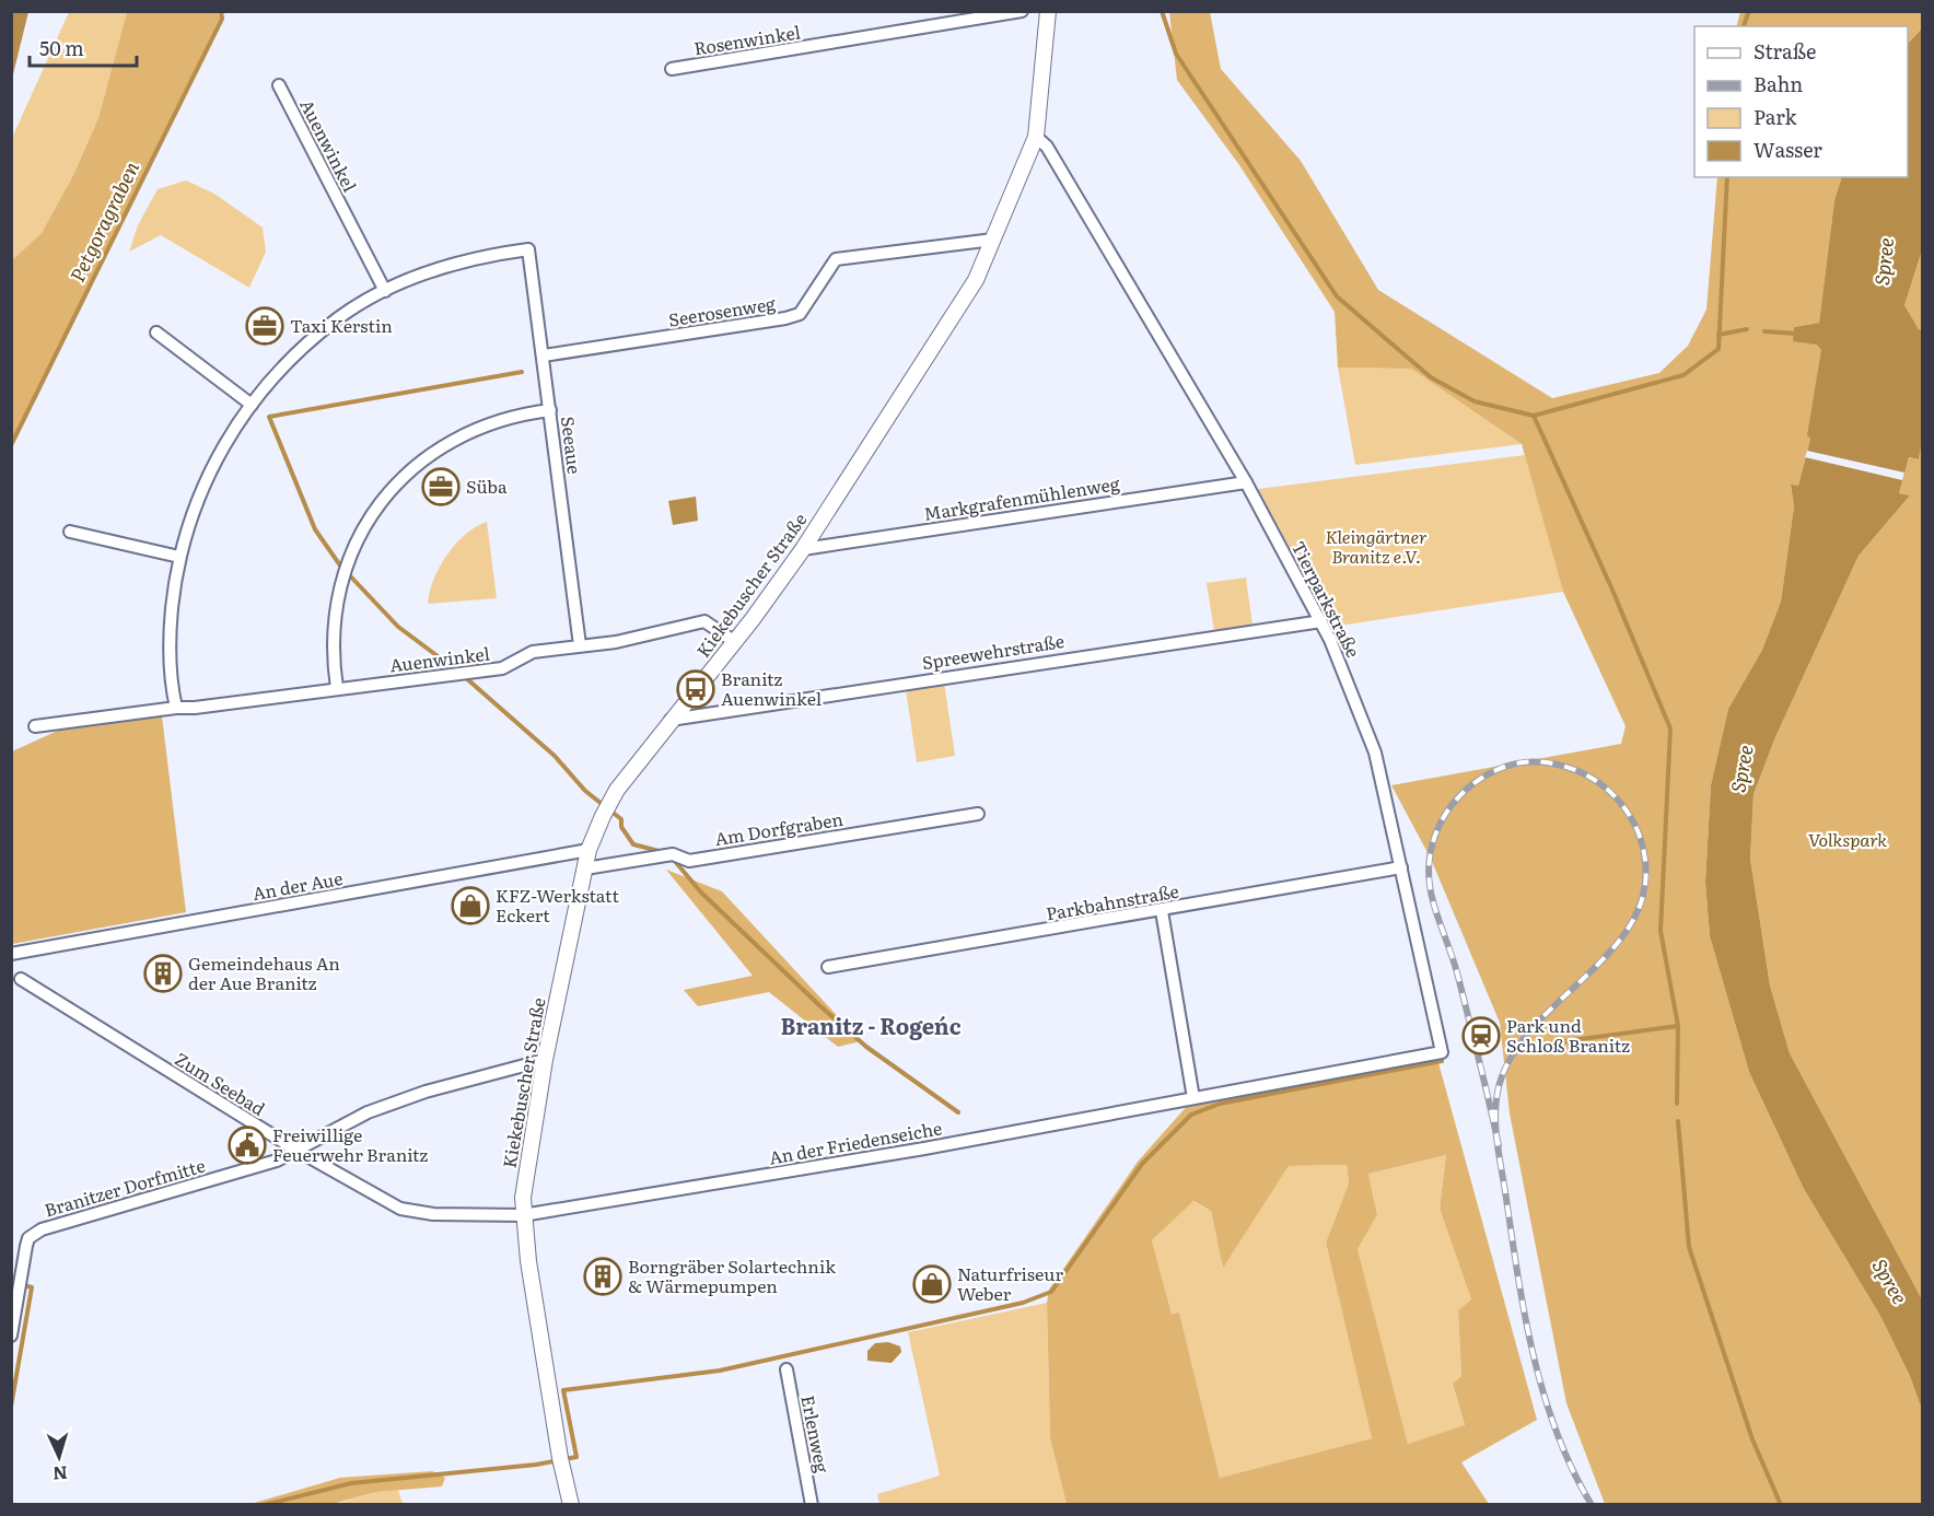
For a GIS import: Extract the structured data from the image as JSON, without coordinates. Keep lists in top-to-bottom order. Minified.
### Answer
{"streets":{"street":["Rosenwinkel","Auenwinkel","Seerosenweg","Seeaue","Markgrafenmühlenweg","Kiekebuscher Straße","Tierparkstraße","Spreewehrstraße","Am Dorfgraben","An der Aue","Parkbahnstraße","Zum Seebad","An der Friedenseiche","Branitzer Dorfmitte","Erlenweg"]},"crossings":[["Auenwinkel","Seeaue"],["Auenwinkel","Kiekebuscher Straße"],["Seerosenweg","Seeaue"],["Seerosenweg","Kiekebuscher Straße"],["Markgrafenmühlenweg","Kiekebuscher Straße"],["Markgrafenmühlenweg","Tierparkstraße"],["Kiekebuscher Straße","Tierparkstraße"],["Kiekebuscher Straße","Spreewehrstraße"],["Kiekebuscher Straße","Am Dorfgraben"],["Kiekebuscher Straße","An der Aue"],["Kiekebuscher Straße","Zum Seebad"],["Kiekebuscher Straße","An der Friedenseiche"],["Kiekebuscher Straße","Branitzer Dorfmitte"],["Tierparkstraße","Spreewehrstraße"],["Tierparkstraße","Parkbahnstraße"],["Tierparkstraße","An der Friedenseiche"],["Zum Seebad","An der Friedenseiche"],["Zum Seebad","Branitzer Dorfmitte"]],"districts":["Branitz - Rogeńc"],"water":["Petgoragraben","Spree"],"parks":["Kleingärtner Branitz e.V.","Volkspark"],"places":{"office":["Taxi Kerstin","Süba"],"bus stop":["Branitz Auenwinkel"],"shop":["KFZ-Werkstatt Eckert","Naturfriseur Weber"],"building":["Gemeindehaus An der Aue Branitz","Borngräber Solartechnik & Wärmepumpen"],"station":["Park und Schloß Branitz"],"public building":["Freiwillige Feuerwehr Branitz"]},"legend":["Straße","Bahn","Park","Wasser"],"scale_bar":"50 m","north":"bottom"}
